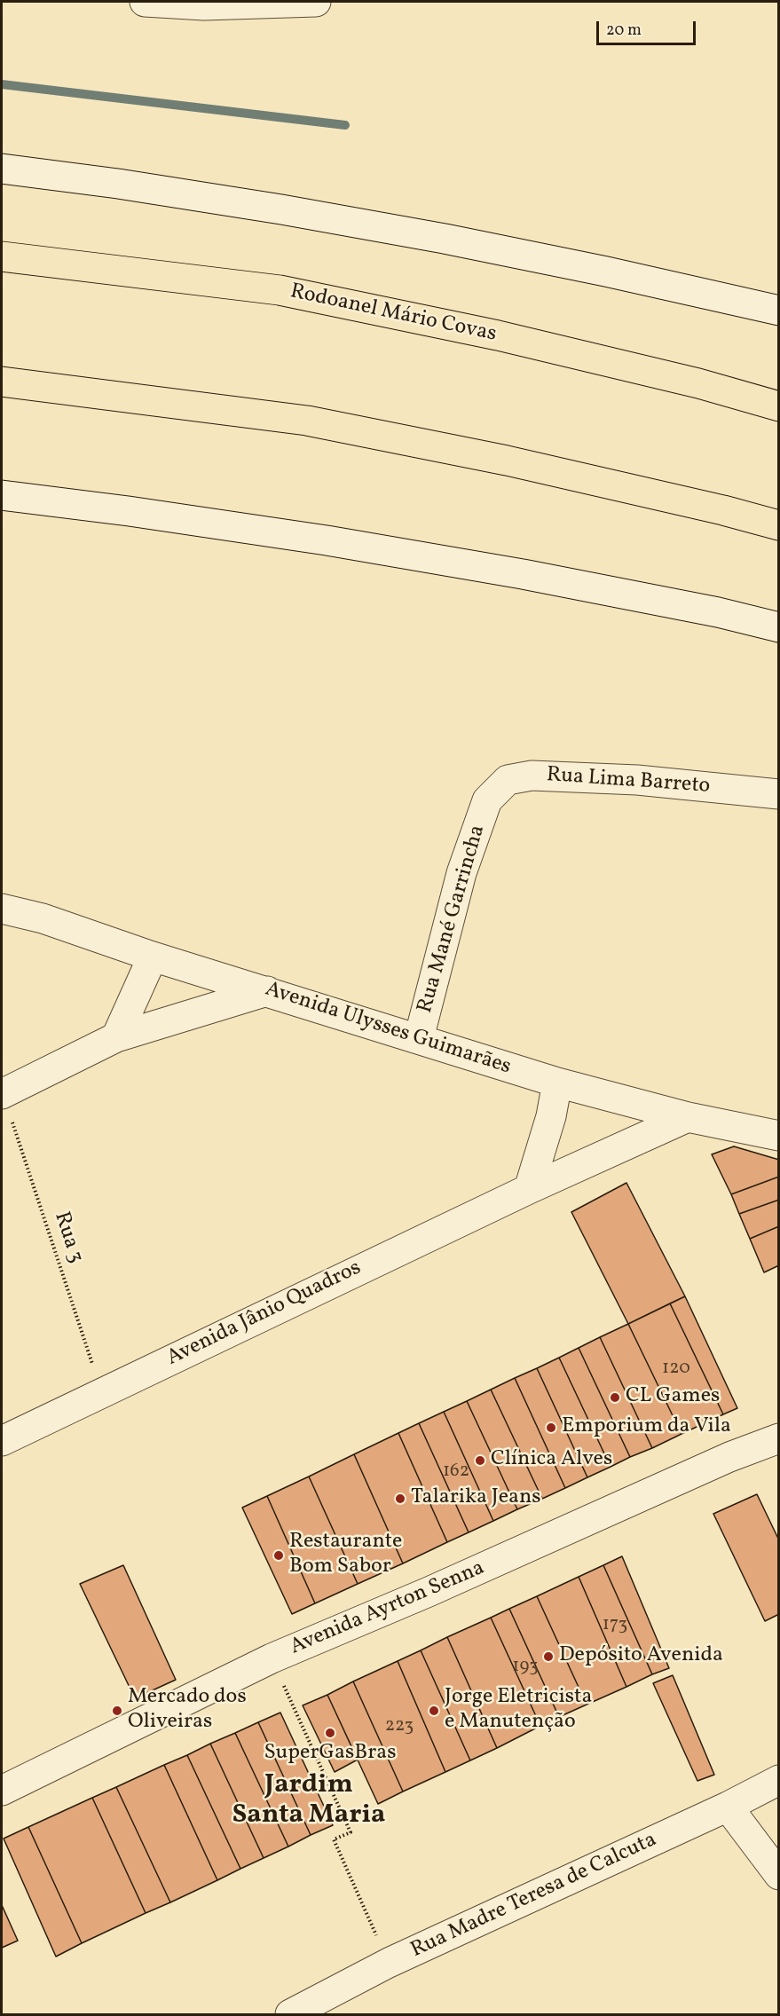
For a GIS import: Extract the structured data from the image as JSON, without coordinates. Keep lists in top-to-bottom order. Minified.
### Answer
{"streets":{"highway":["Rodoanel Mário Covas"],"street":["Rua Lima Barreto","Rua Mané Garrincha","Avenida Ulysses Guimarães","Avenida Jânio Quadros","Avenida Ayrton Senna","Rua Madre Teresa de Calcuta"],"path":["Rua 3"]},"crossings":[["Rua Lima Barreto","Rua Mané Garrincha"],["Rua Mané Garrincha","Avenida Ulysses Guimarães"],["Avenida Ulysses Guimarães","Avenida Jânio Quadros"],["Rua 3","Avenida Jânio Quadros"]],"districts":["Jardim Santa Maria"],"places":["CL Games","Emporium da Vila","Clínica Alves","Talarika Jeans","Restaurante Bom Sabor","Depósito Avenida","Mercado dos Oliveiras","Jorge Eletricista e Manutenção","SuperGasBras"],"house_numbers":["120","162","173","193","223"],"scale_bar":"20 m"}
